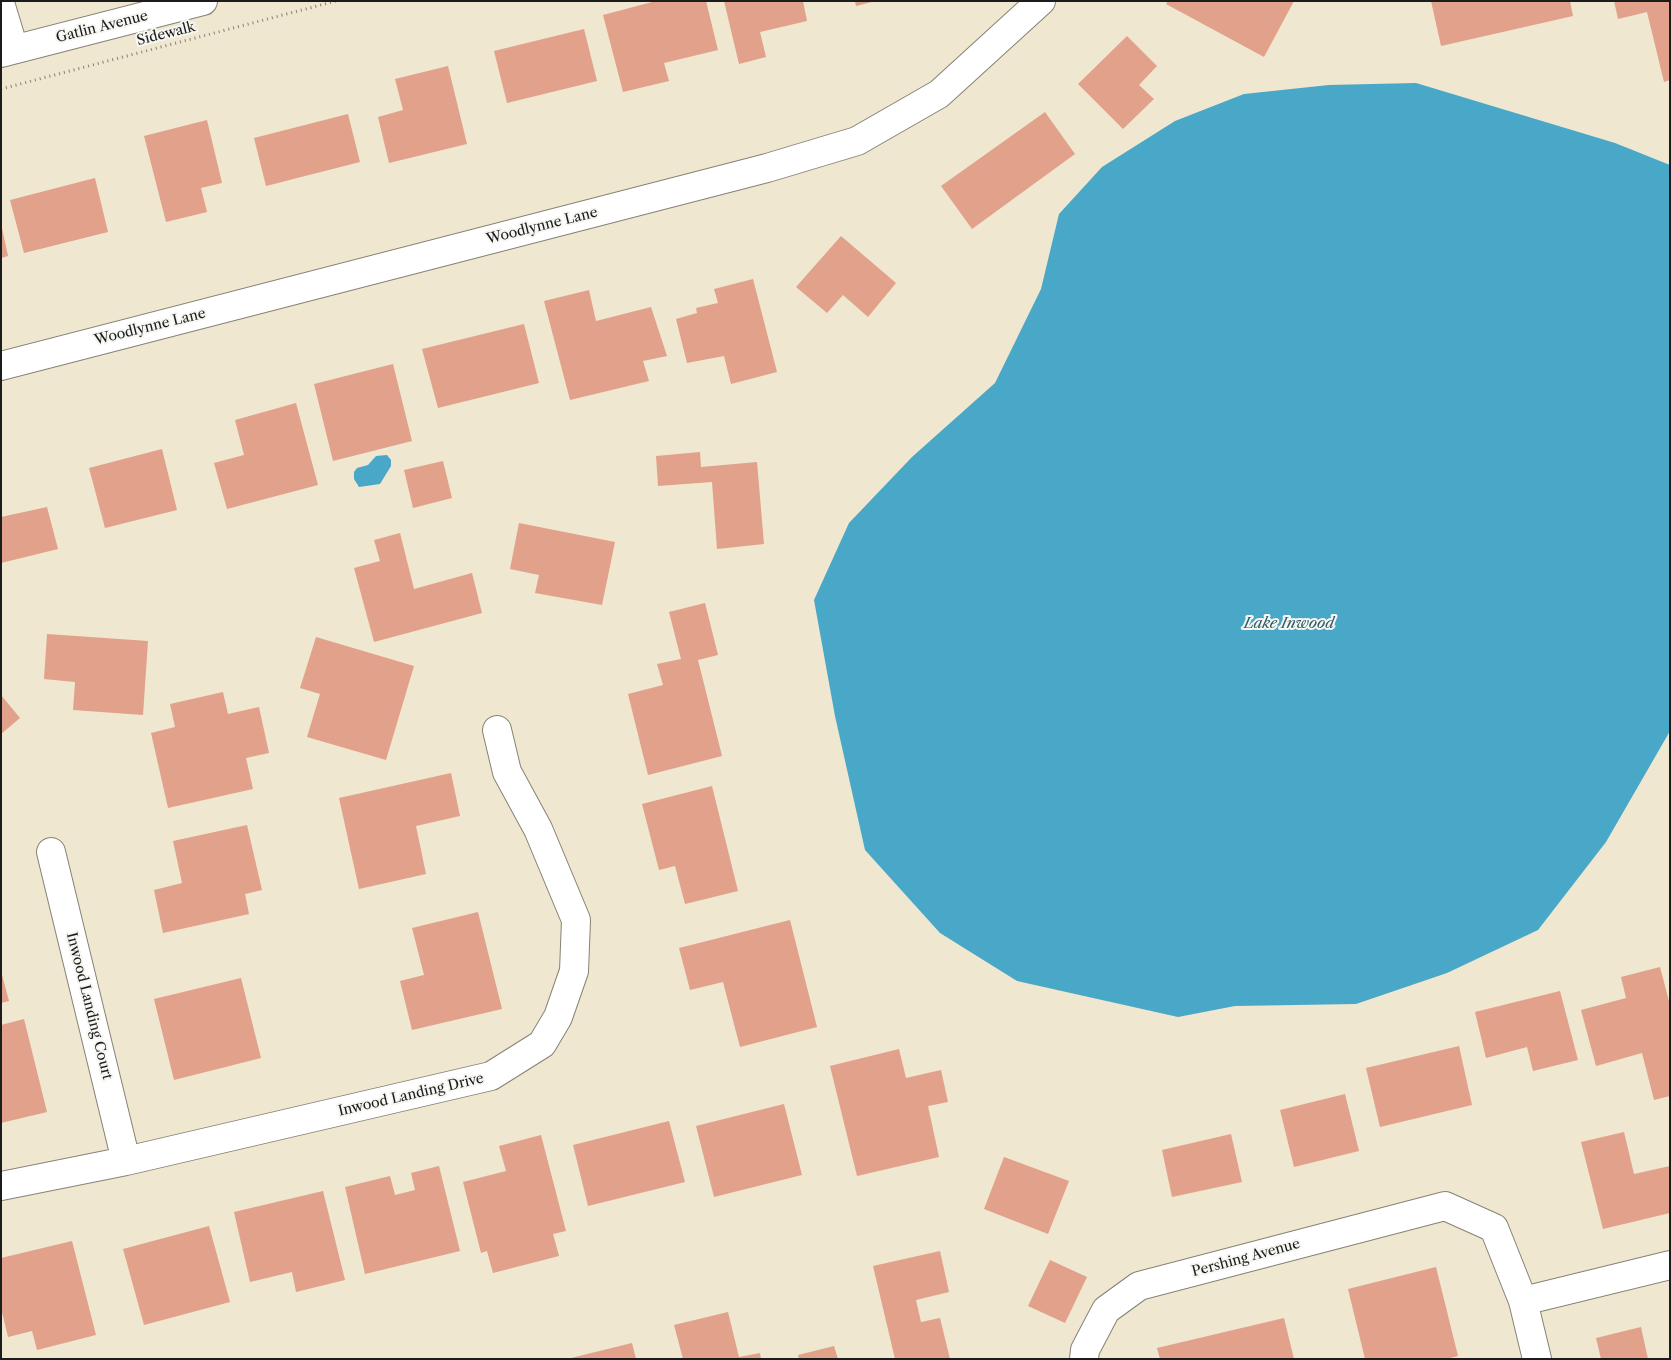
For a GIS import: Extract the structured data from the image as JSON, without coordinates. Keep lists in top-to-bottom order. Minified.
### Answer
{"streets":{"street":["Gatlin Avenue","Woodlynne Lane","Inwood Landing Court","Inwood Landing Drive","Pershing Avenue"],"path":["Sidewalk"]},"crossings":[["Inwood Landing Court","Inwood Landing Drive"]],"water":["Lake Inwood"]}
